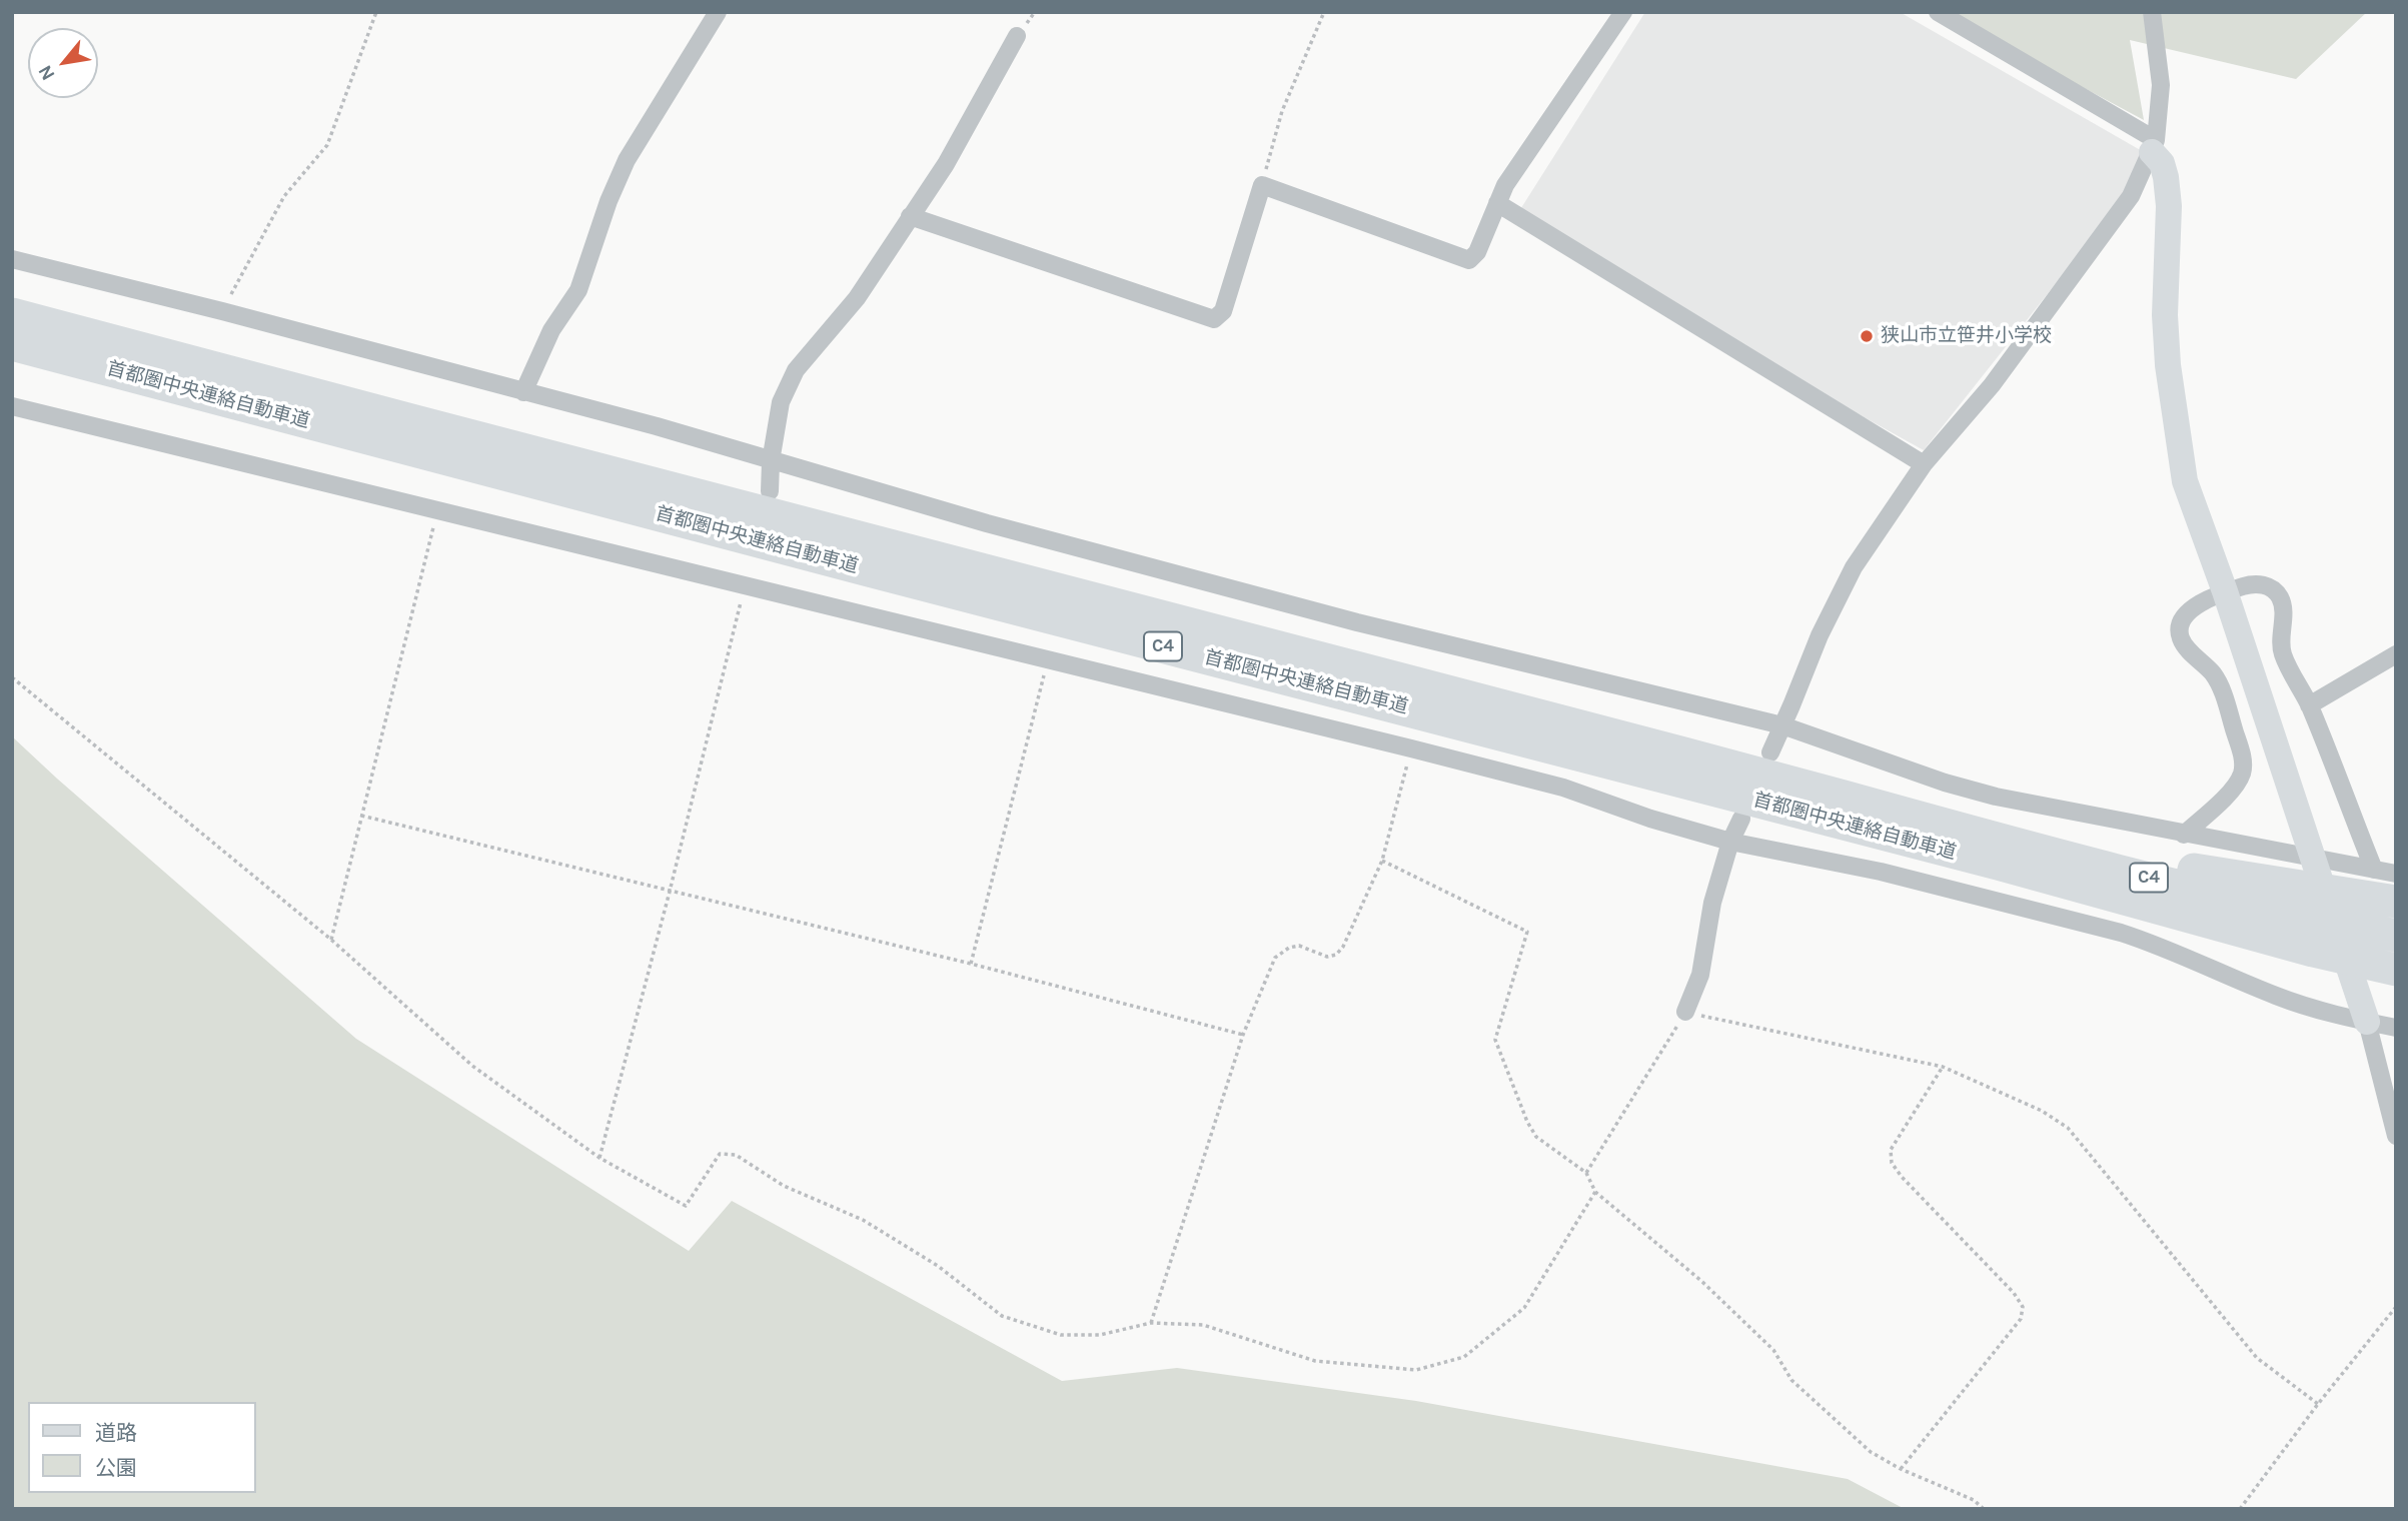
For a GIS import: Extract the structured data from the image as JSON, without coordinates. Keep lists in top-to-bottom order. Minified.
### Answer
{"streets":{"highway":["首都圏中央連絡自動車道","C4"]},"places":["狭山市立笹井小学校"],"legend":["道路","公園"],"north":"bottom left"}
